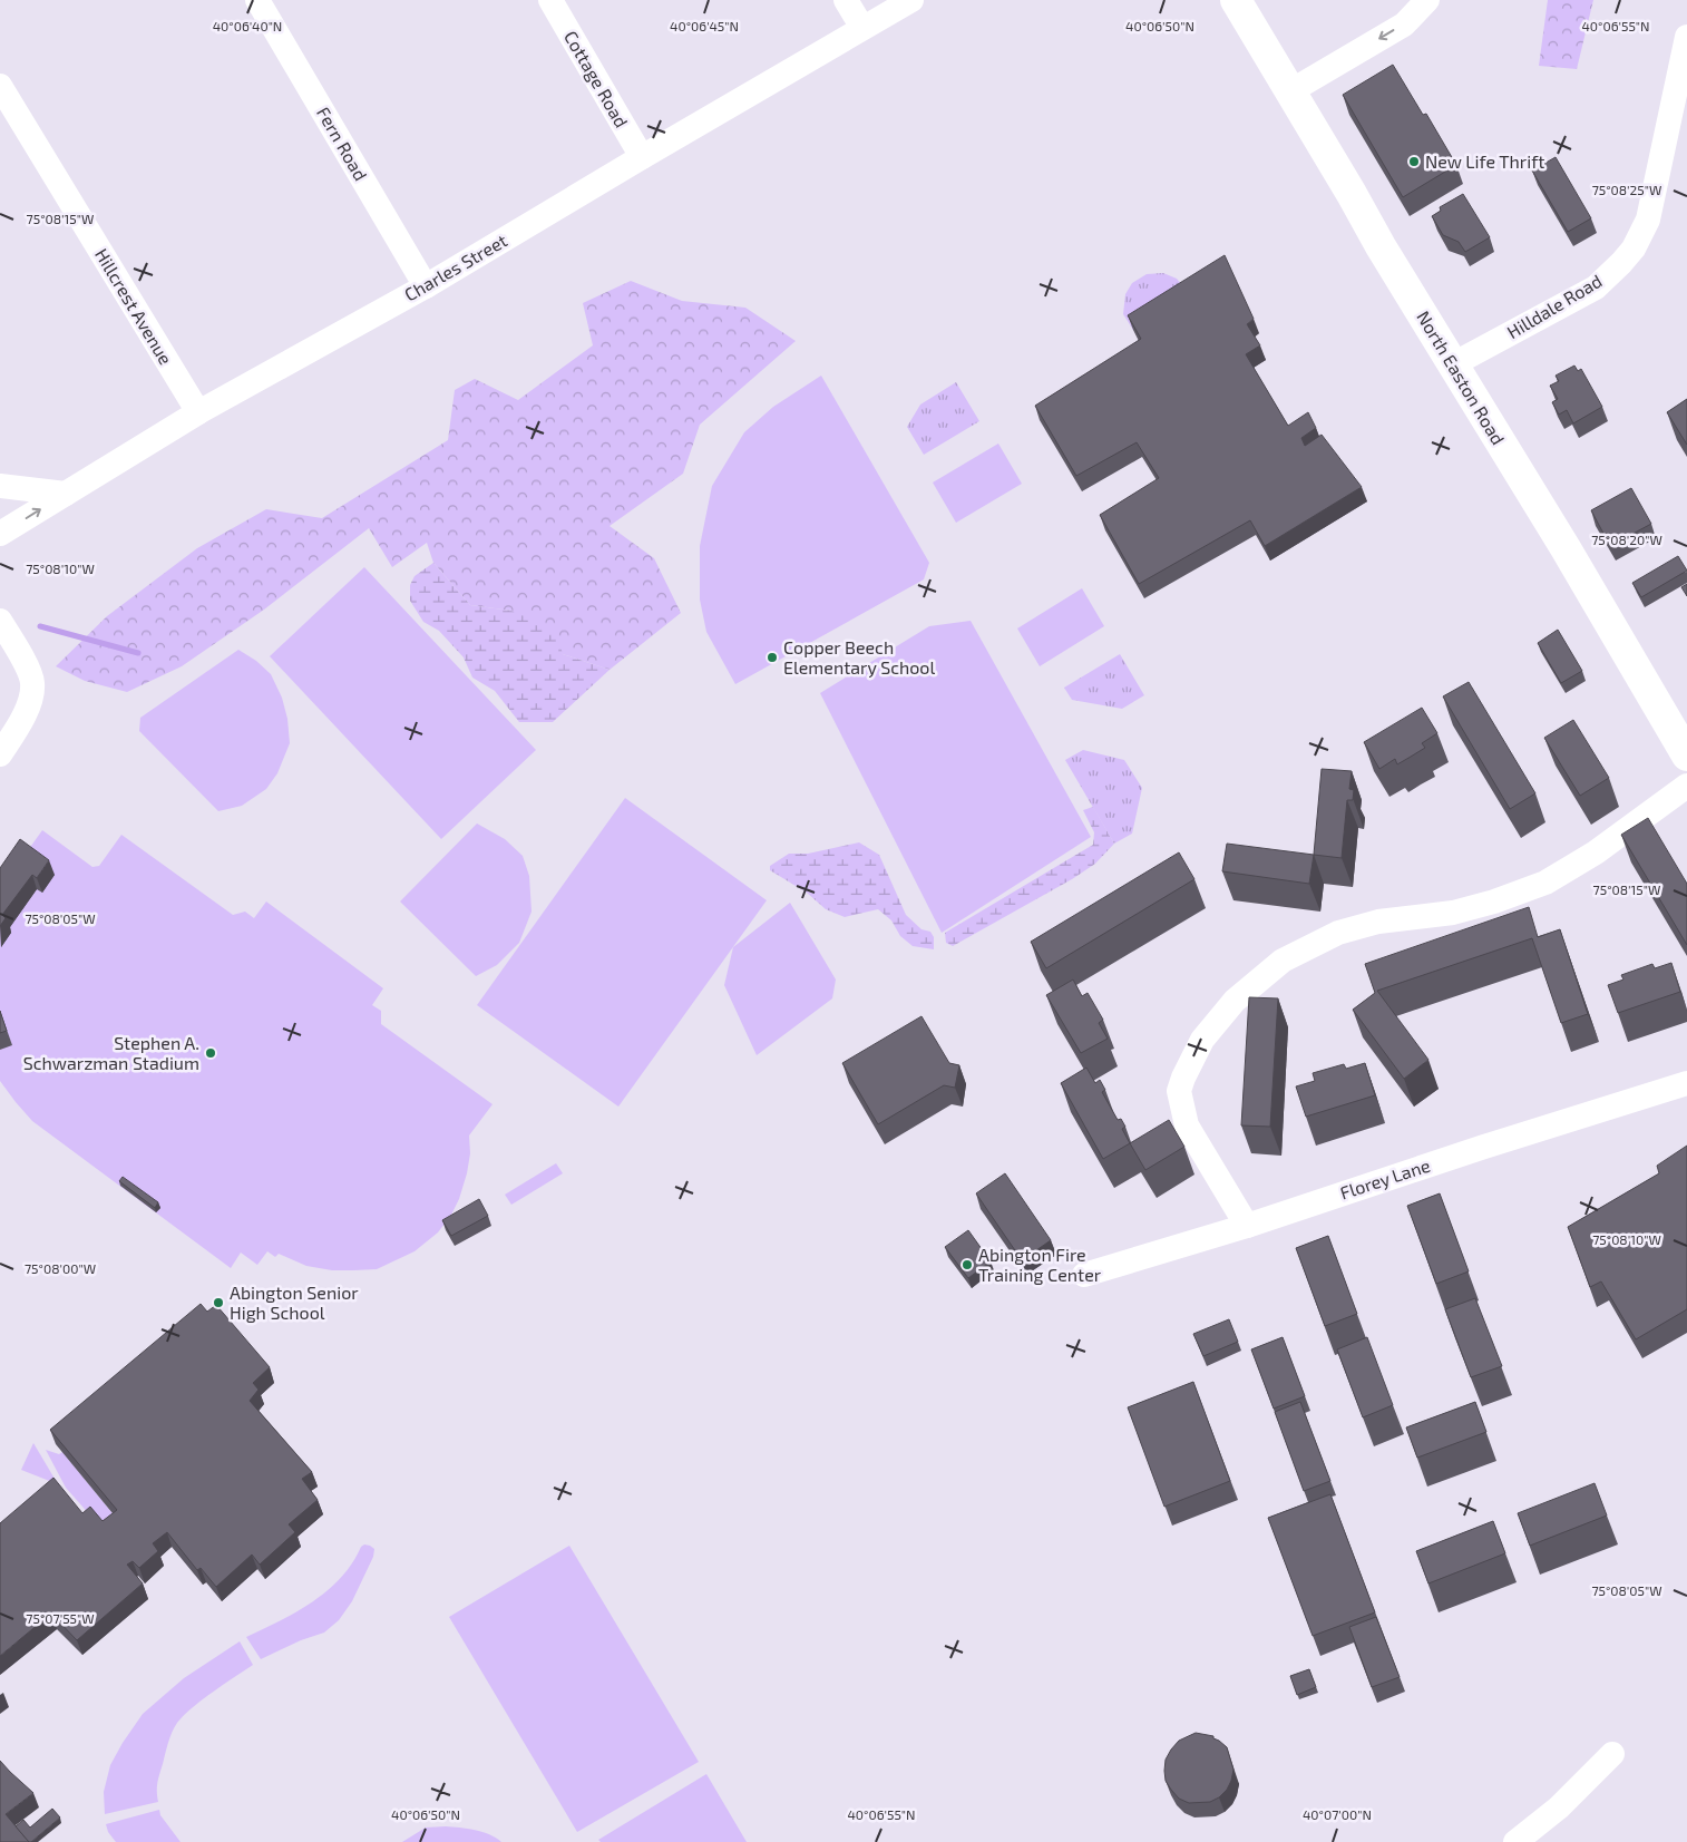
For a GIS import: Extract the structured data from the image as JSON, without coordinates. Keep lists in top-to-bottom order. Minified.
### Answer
{"streets":{"main road":["North Easton Road"],"street":["Cottage Road","Fern Road","Charles Street","Hillcrest Avenue","Hilldale Road","Florey Lane"]},"crossings":[["Cottage Road","Charles Street"],["Fern Road","Charles Street"],["Charles Street","Hillcrest Avenue"],["Hilldale Road","North Easton Road"]],"places":["New Life Thrift","Copper Beech Elementary School","Stephen A. Schwarzman Stadium","Abington Fire Training Center","Abington Senior High School"],"coordinates":["40°06'50\"N","40°06'55\"N","40°06'40\"N","40°06'45\"N","75°08'25\"W","75°08'15\"W","75°08'20\"W","75°08'10\"W","75°08'05\"W","75°08'00\"W","75°07'55\"W","40°07'00\"N"]}
